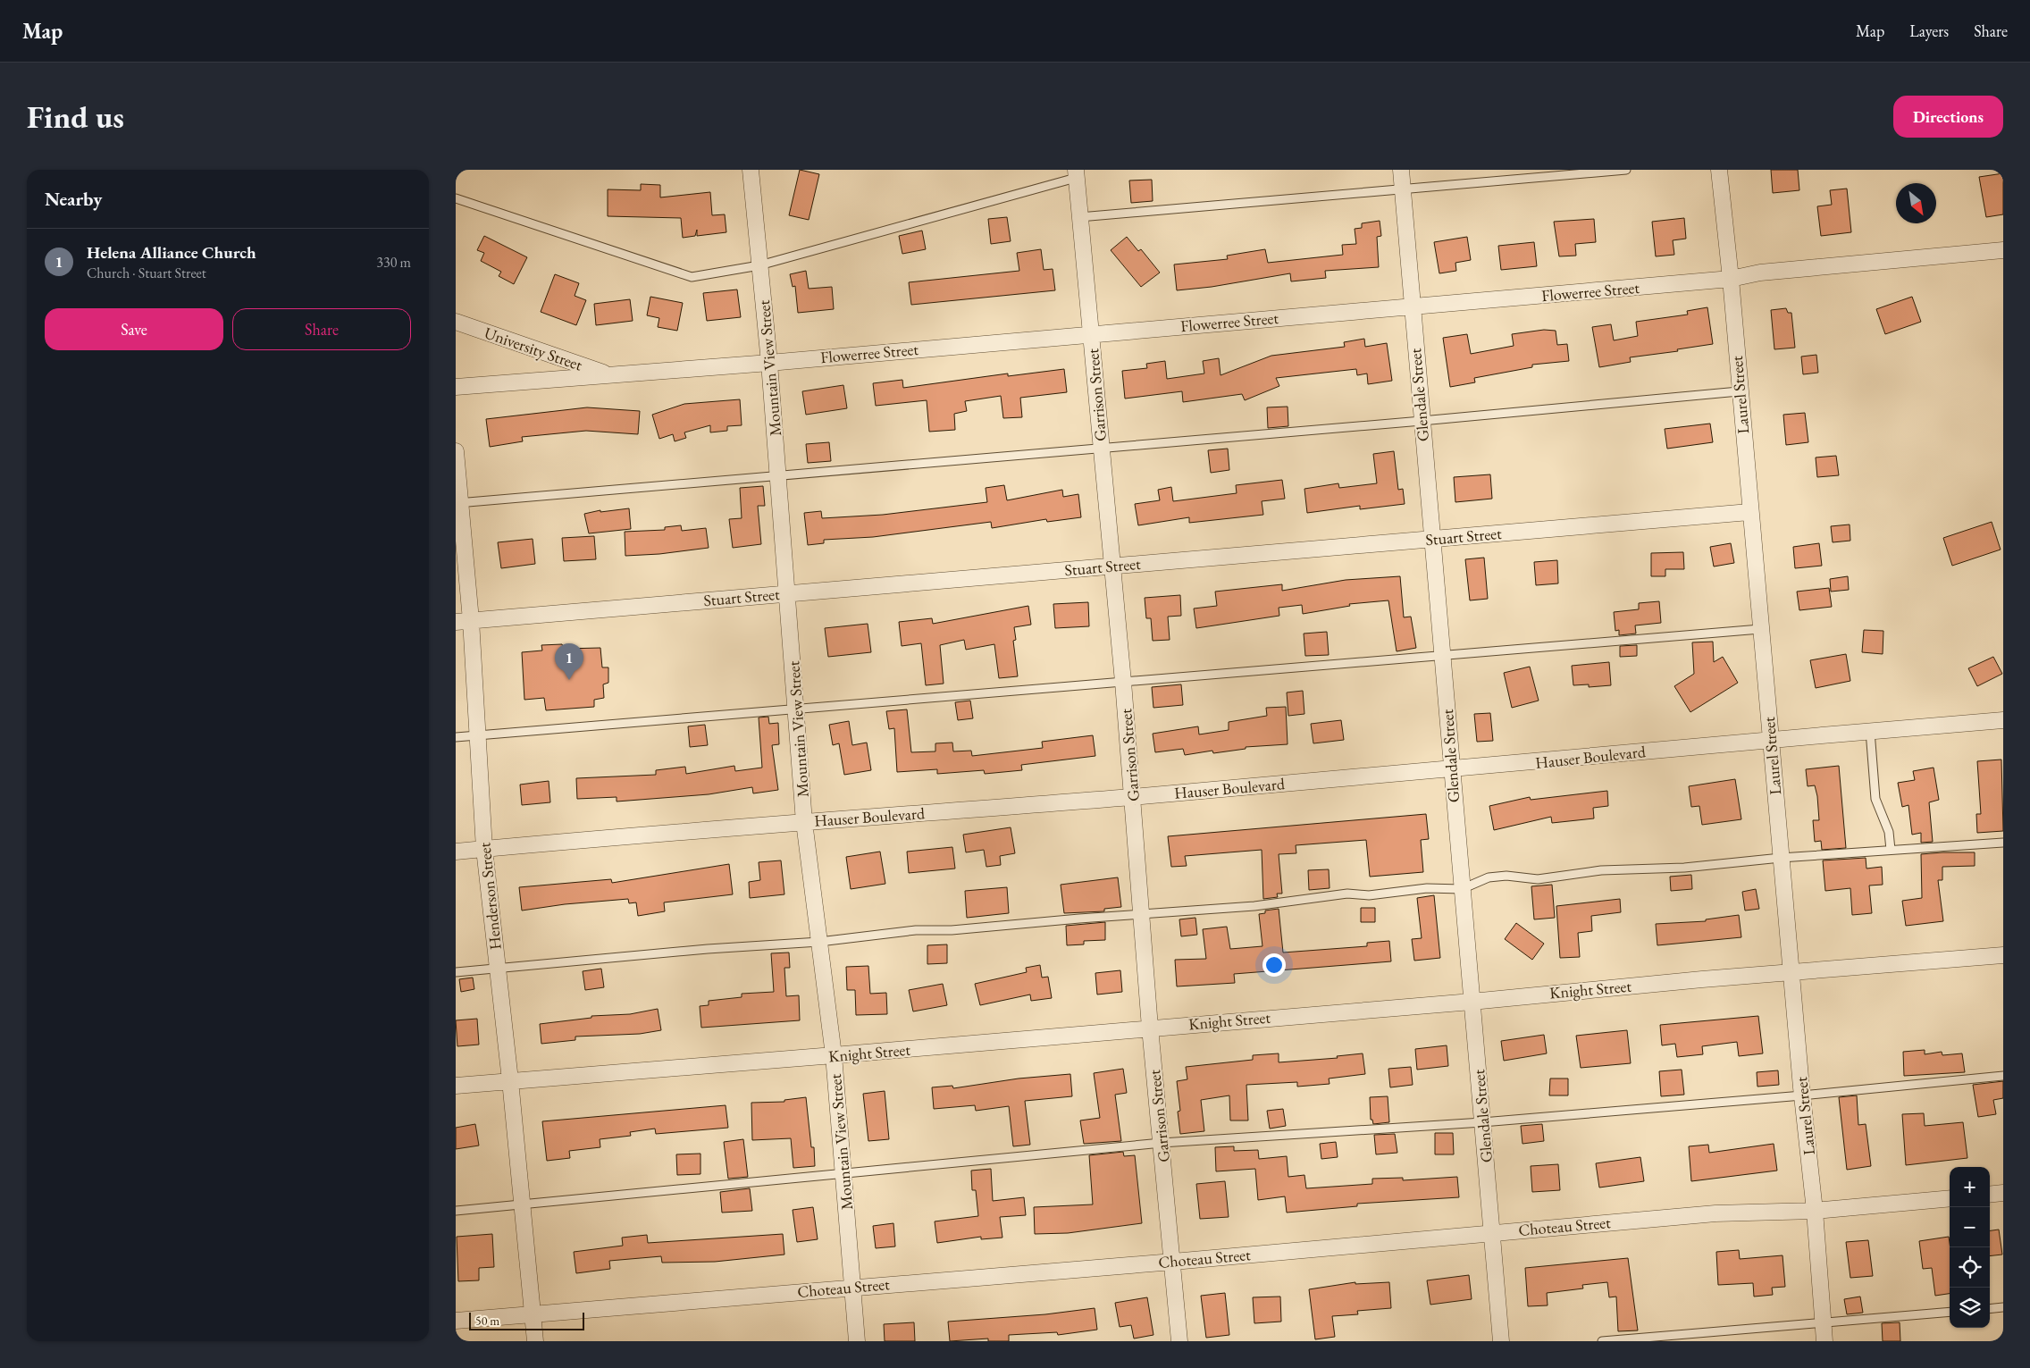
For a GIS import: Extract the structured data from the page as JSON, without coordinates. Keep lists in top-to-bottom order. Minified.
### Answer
{"streets":{"street":["Flowerree Street","University Street","Mountain View Street","Garrison Street","Glendale Street","Laurel Street","Stuart Street","Hauser Boulevard","Henderson Street","Knight Street","Choteau Street"]},"crossings":[["Flowerree Street","University Street"],["Flowerree Street","Mountain View Street"],["Flowerree Street","Garrison Street"],["Flowerree Street","Glendale Street"],["Flowerree Street","Laurel Street"],["Mountain View Street","Stuart Street"],["Mountain View Street","Hauser Boulevard"],["Mountain View Street","Knight Street"],["Mountain View Street","Choteau Street"],["Garrison Street","Stuart Street"],["Garrison Street","Hauser Boulevard"],["Garrison Street","Knight Street"],["Garrison Street","Choteau Street"],["Glendale Street","Stuart Street"],["Glendale Street","Hauser Boulevard"],["Glendale Street","Knight Street"],["Glendale Street","Choteau Street"],["Laurel Street","Stuart Street"],["Laurel Street","Hauser Boulevard"],["Laurel Street","Knight Street"],["Laurel Street","Choteau Street"],["Stuart Street","Henderson Street"],["Hauser Boulevard","Henderson Street"],["Henderson Street","Knight Street"],["Henderson Street","Choteau Street"]],"scale_bar":"50 m","north":"bottom right","page":{"header":"Map","nav":["Map","Layers","Share"],"buttons":["Directions",["Save","Share"]],"title":"Find us","heading":"Nearby","list":[{"mark":"1","name":"Helena Alliance Church","note":"Church · Stuart Street","value":"330 m"}],"pins":"1","map_buttons":["+","−"],"scale":"50 m"}}
